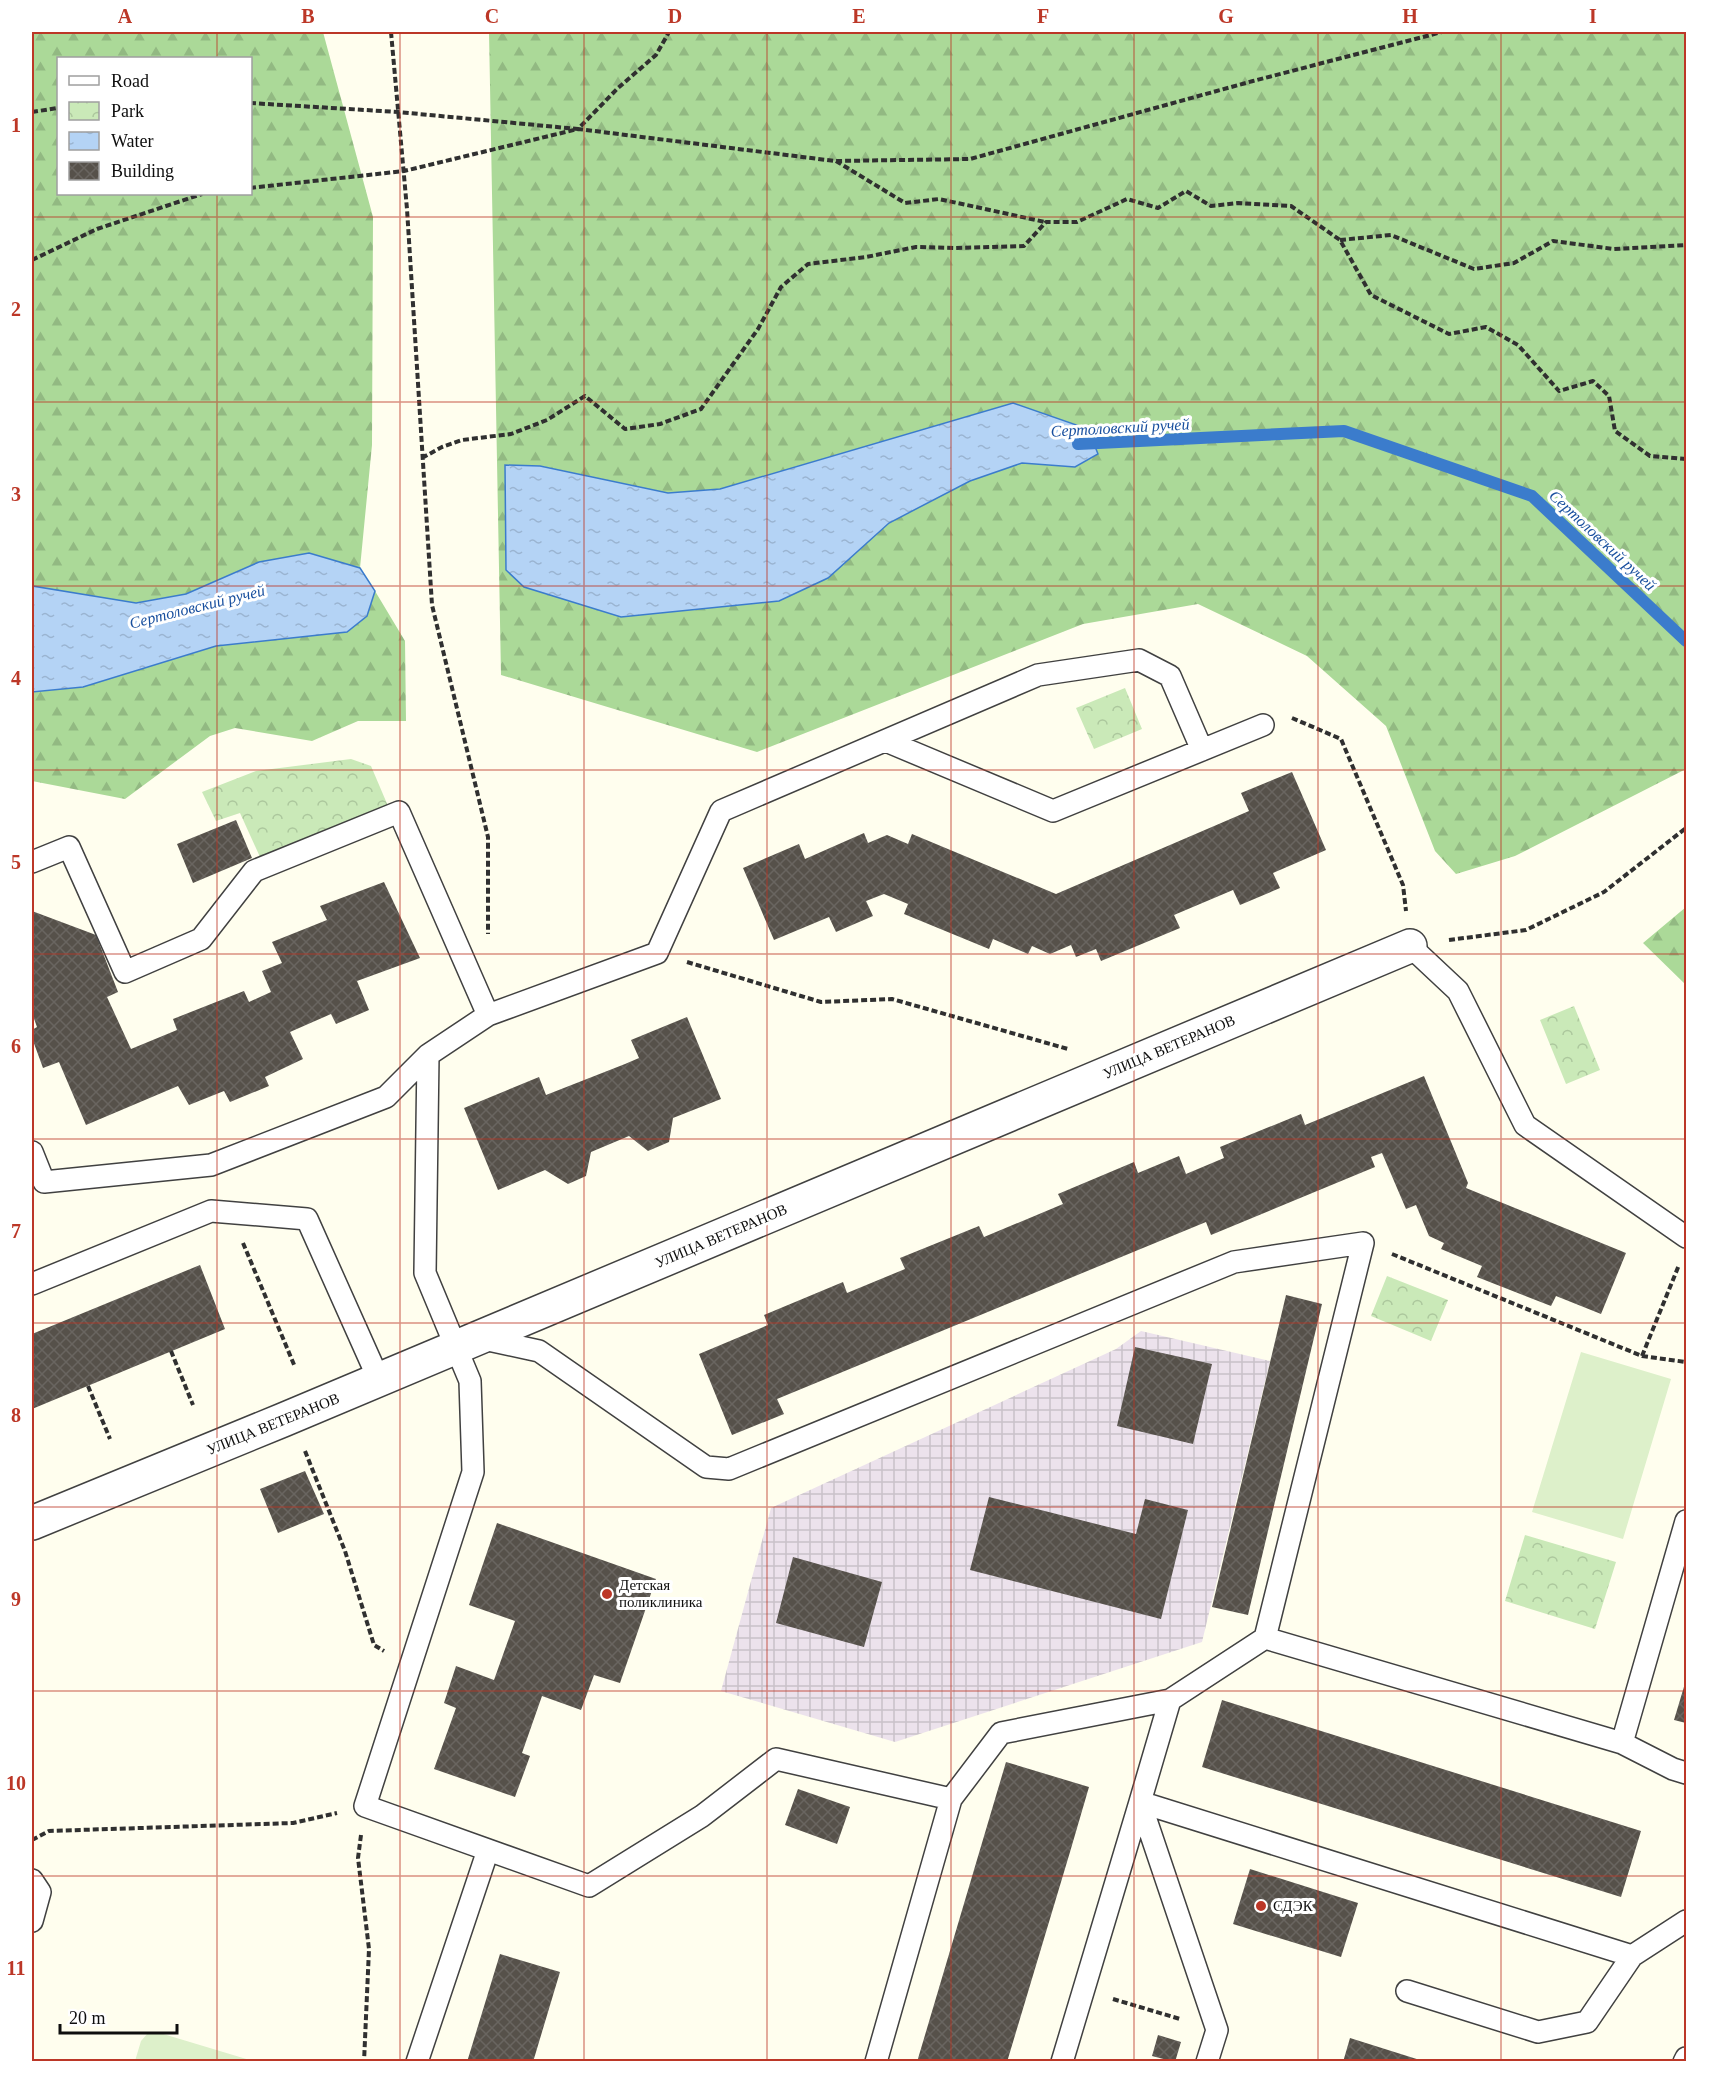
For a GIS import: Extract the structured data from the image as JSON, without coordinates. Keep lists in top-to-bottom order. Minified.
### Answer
{"streets":{"street":["УЛИЦА ВЕТЕРАНОВ"]},"water":["Сертоловский ручей"],"places":["Детская поликлиника","СДЭК"],"legend":["Road","Park","Water","Building"],"scale_bar":"20 m","grid":{"columns":["A","B","C","D","E","F","G","H","I"],"rows":["1","2","3","4","5","6","7","8","9","10","11"]}}
